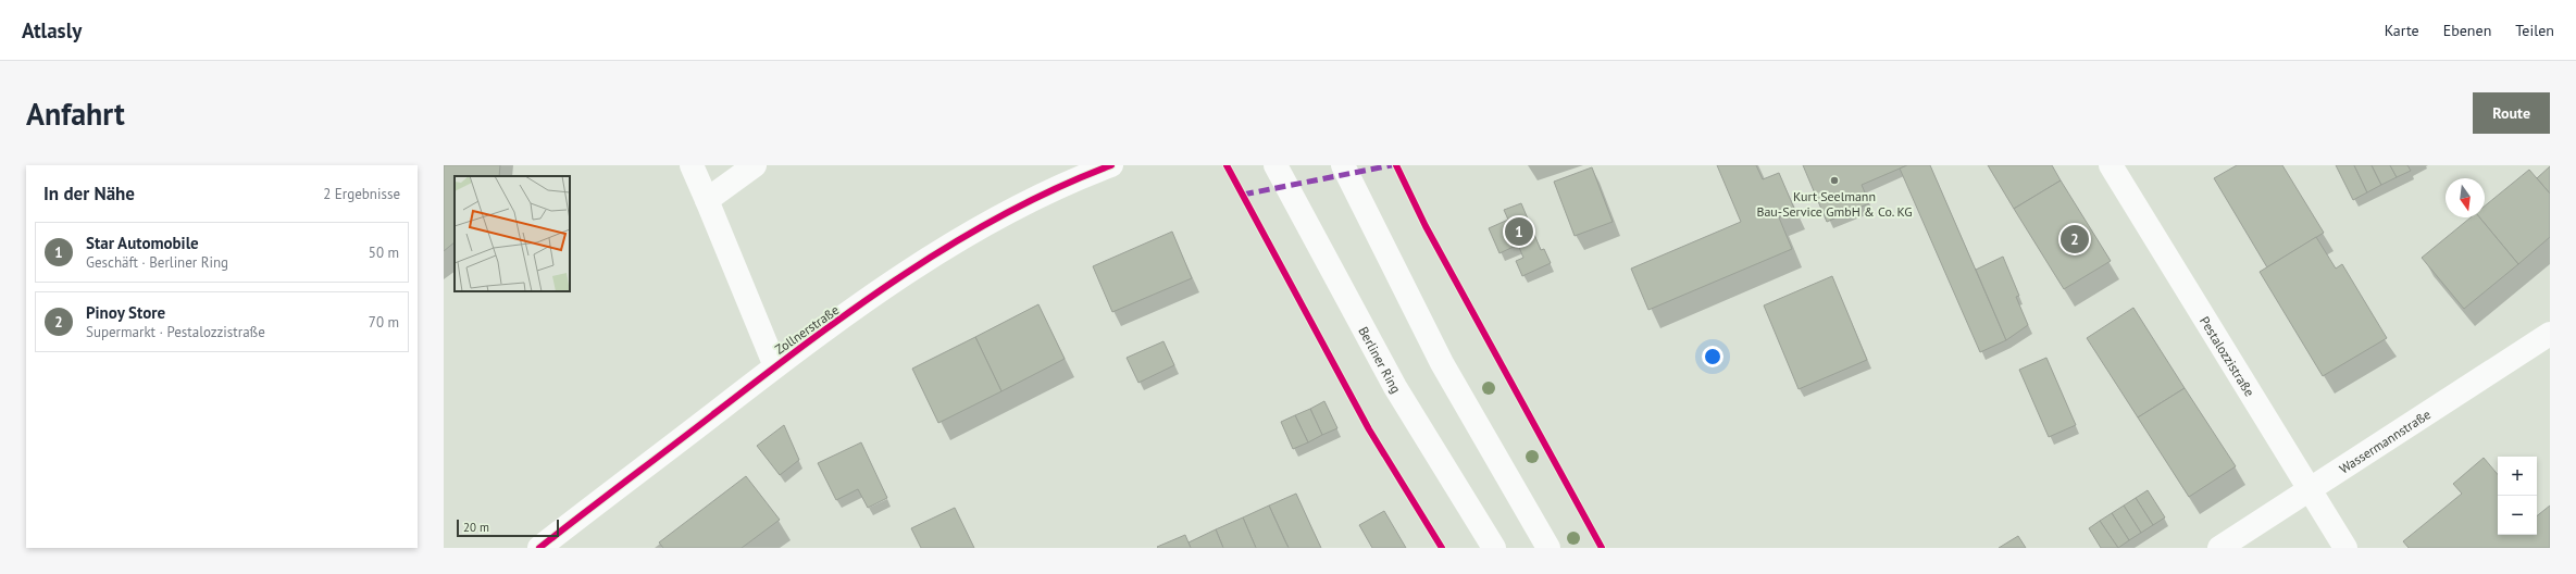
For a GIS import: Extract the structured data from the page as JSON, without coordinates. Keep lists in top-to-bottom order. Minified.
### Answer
{"streets":{"street":["Zollnerstraße","Pestalozzistraße","Berliner Ring","Wassermannstraße"]},"crossings":[["Pestalozzistraße","Wassermannstraße"]],"places":["Kurt Seelmann Bau-Service GmbH & Co. KG"],"scale_bar":"20 m","north":"bottom","page":{"header":"Atlasly","nav":["Karte","Ebenen","Teilen"],"buttons":"Route","title":"Anfahrt","heading":["In der Nähe","2 Ergebnisse"],"pins":["1","2"],"list":[{"mark":"1","name":"Star Automobile","note":"Geschäft · Berliner Ring","value":"50 m"},{"mark":"2","name":"Pinoy Store","note":"Supermarkt · Pestalozzistraße","value":"70 m"}],"map_buttons":["+","−"],"scale":"20 m"}}
